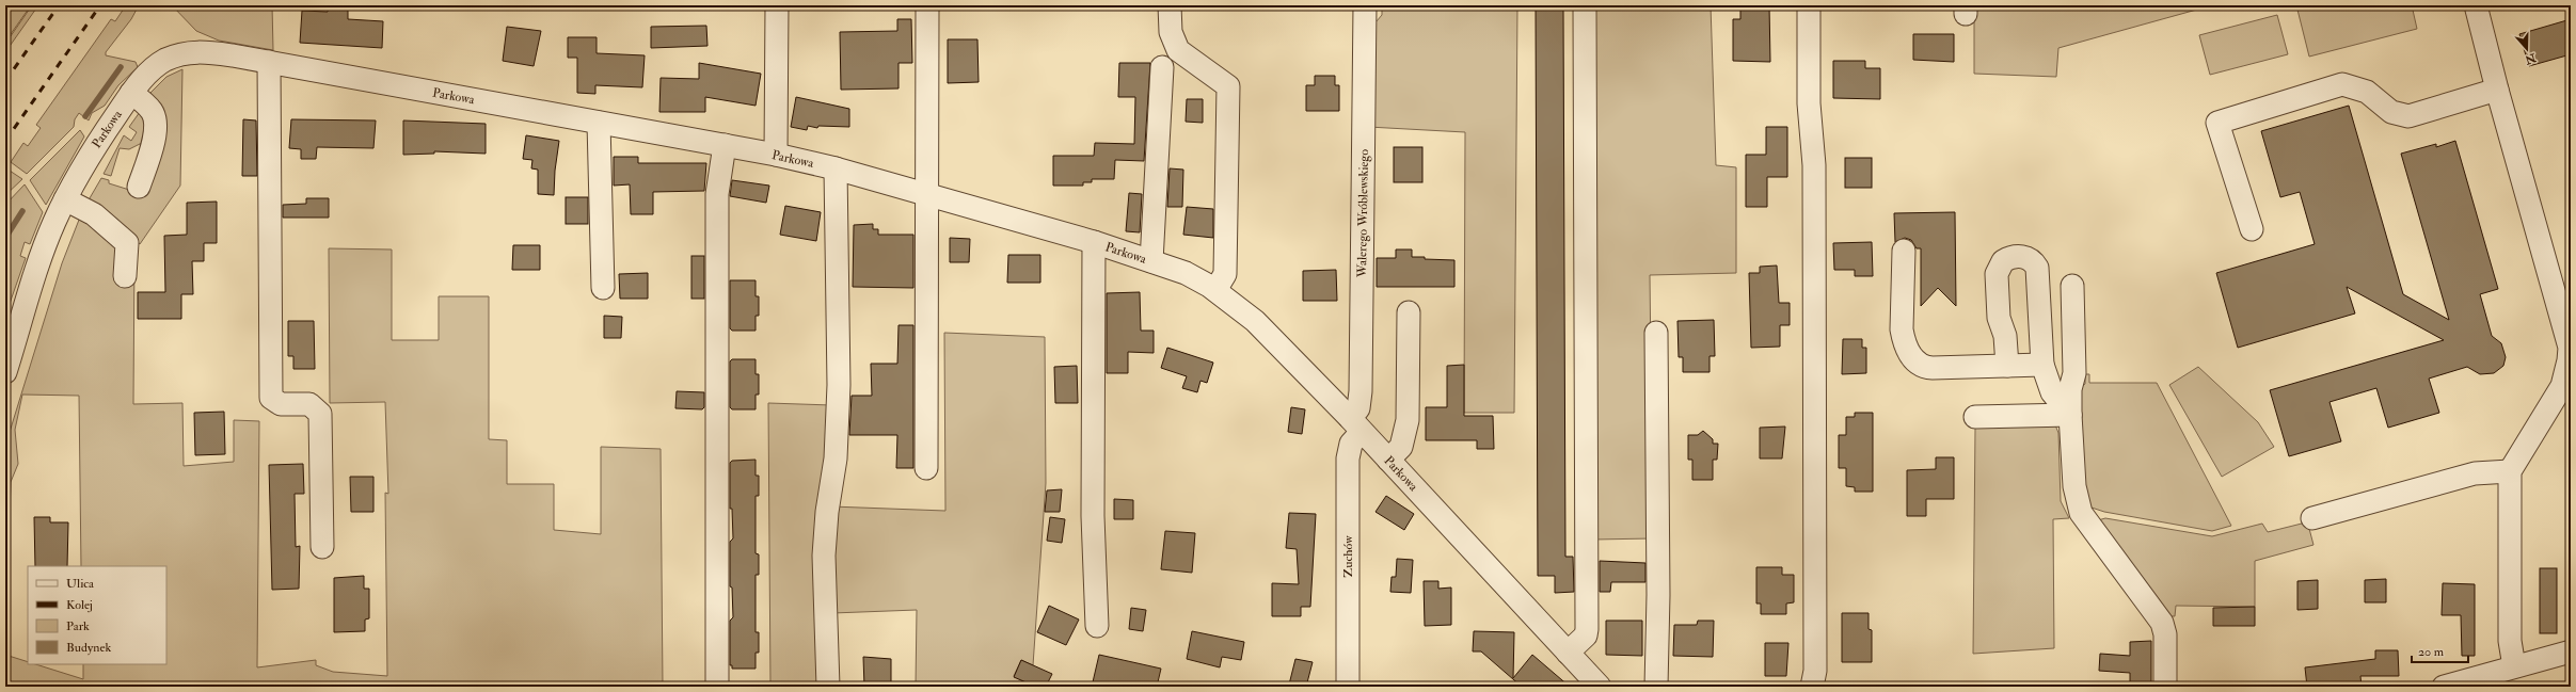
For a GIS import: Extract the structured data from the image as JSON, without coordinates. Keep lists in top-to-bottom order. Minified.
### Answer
{"streets":{"street":["Parkowa","Walerego Wróblewskiego","Zuchów"]},"crossings":[["Parkowa","Walerego Wróblewskiego"],["Parkowa","Zuchów"],["Walerego Wróblewskiego","Zuchów"]],"legend":["Ulica","Kolej","Park","Budynek"],"scale_bar":"20 m","north":"bottom"}
